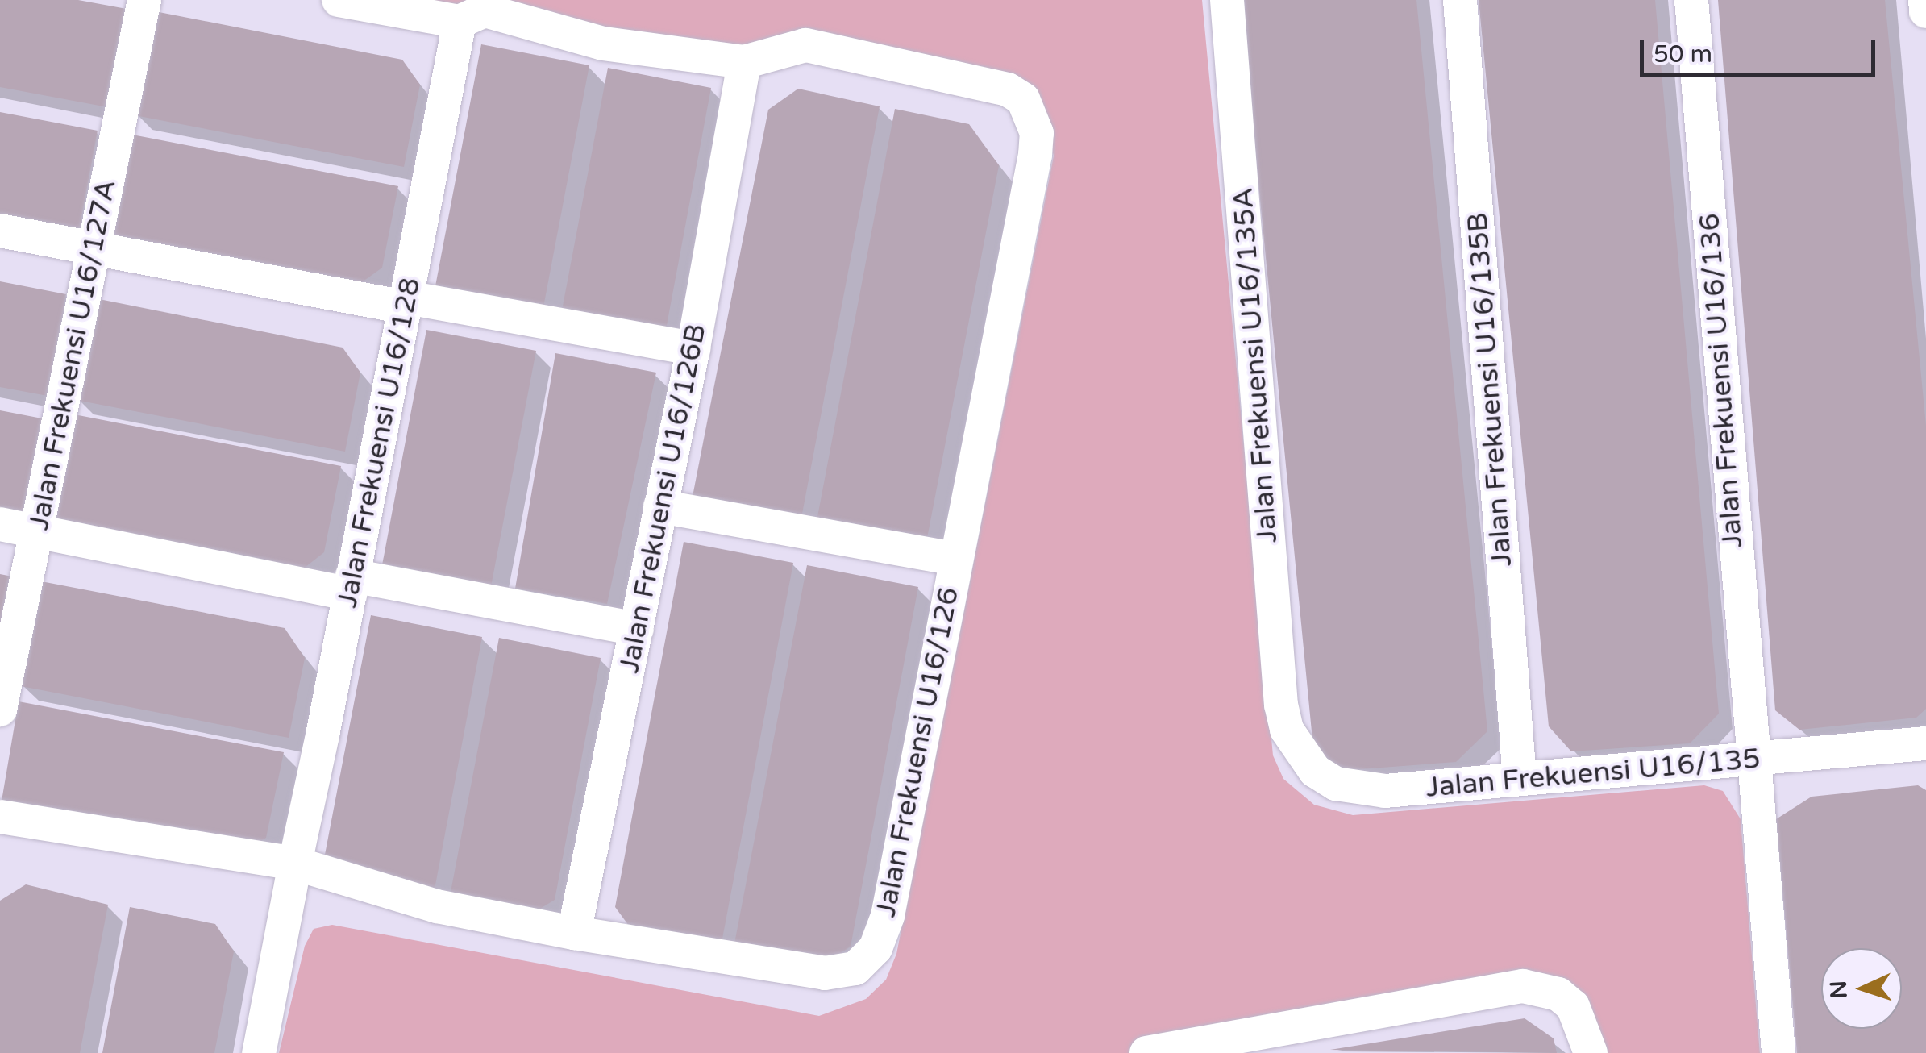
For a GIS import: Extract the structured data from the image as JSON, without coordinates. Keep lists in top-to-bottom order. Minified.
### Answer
{"streets":{"street":["Jalan Frekuensi U16/127A","Jalan Frekuensi U16/135A","Jalan Frekuensi U16/136","Jalan Frekuensi U16/135B","Jalan Frekuensi U16/128","Jalan Frekuensi U16/126B","Jalan Frekuensi U16/126","Jalan Frekuensi U16/135"]},"crossings":[["Jalan Frekuensi U16/135A","Jalan Frekuensi U16/135"],["Jalan Frekuensi U16/136","Jalan Frekuensi U16/135"],["Jalan Frekuensi U16/135B","Jalan Frekuensi U16/135"],["Jalan Frekuensi U16/128","Jalan Frekuensi U16/126"],["Jalan Frekuensi U16/126B","Jalan Frekuensi U16/126"]],"scale_bar":"50 m","north":"left"}
